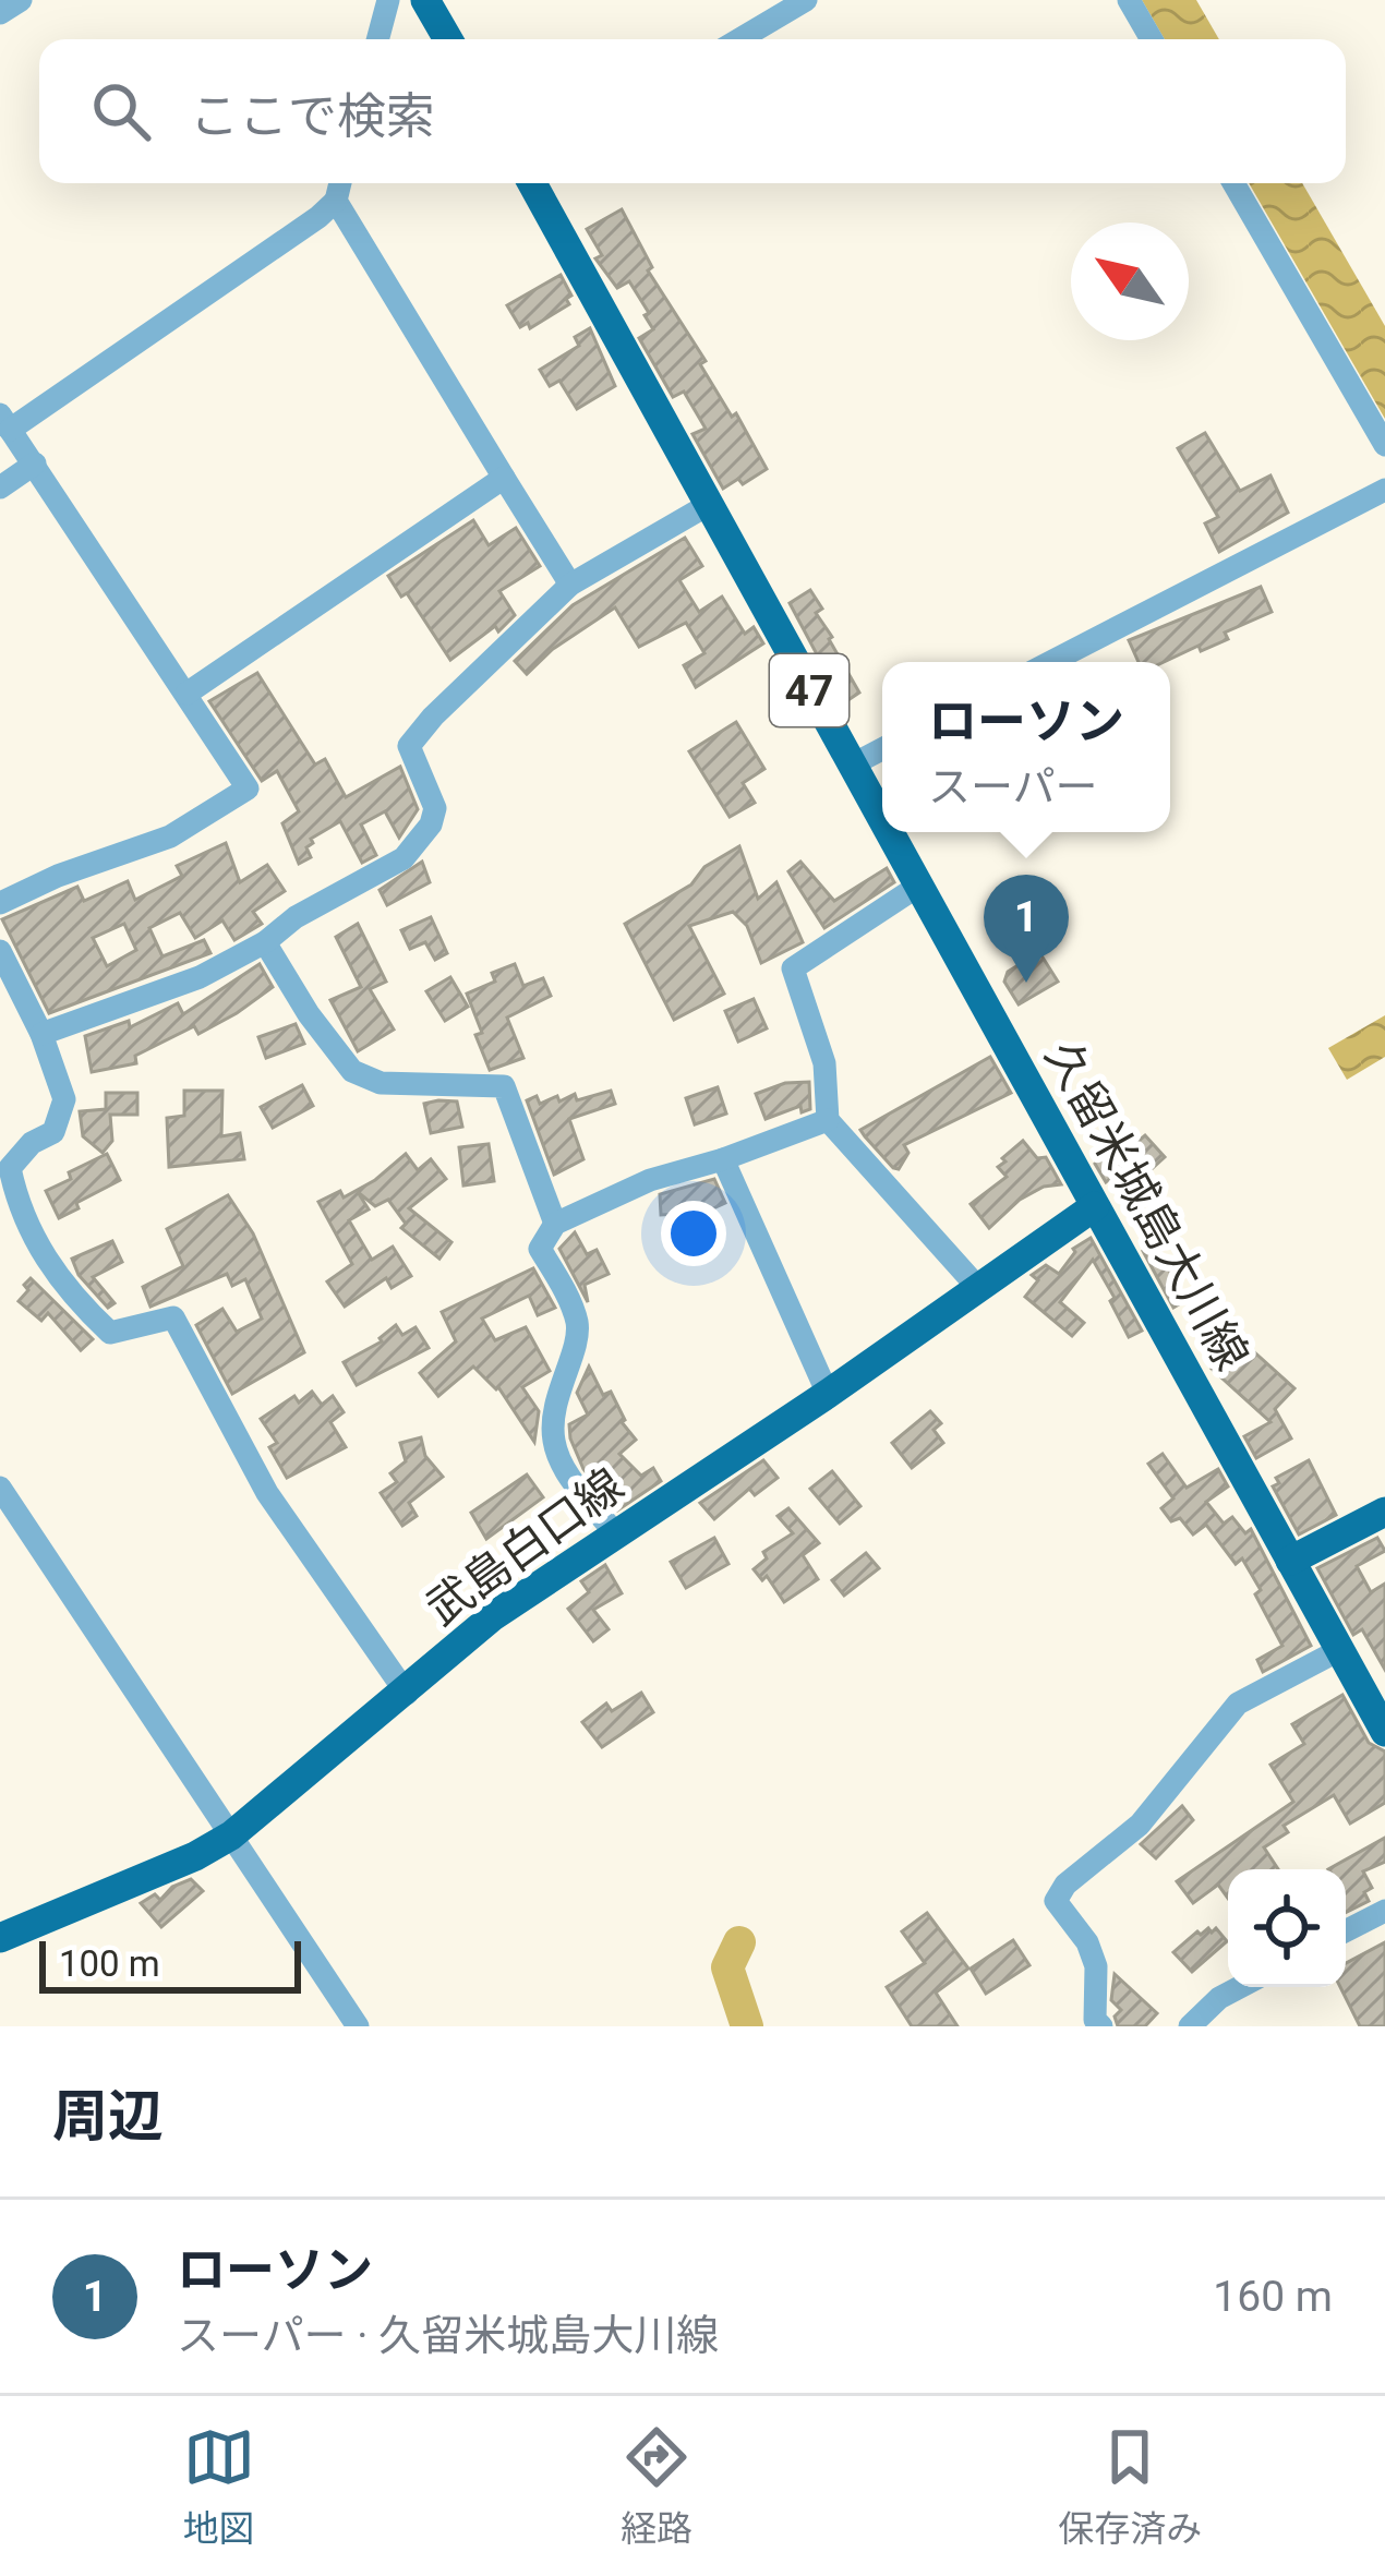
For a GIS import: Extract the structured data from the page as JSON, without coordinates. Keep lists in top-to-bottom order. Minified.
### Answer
{"streets":{"main road":["47","久留米城島大川線","武島白口線"]},"crossings":[["久留米城島大川線","武島白口線"]],"scale_bar":"100 m","north":"top left","page":{"search":"ここで検索","popup":["ローソン","スーパー"],"pins":"1","scale":"100 m","heading":"周辺","list":[{"mark":"1","name":"ローソン","note":"スーパー · 久留米城島大川線","value":"160 m"}],"nav":["地図","経路","保存済み"]}}
